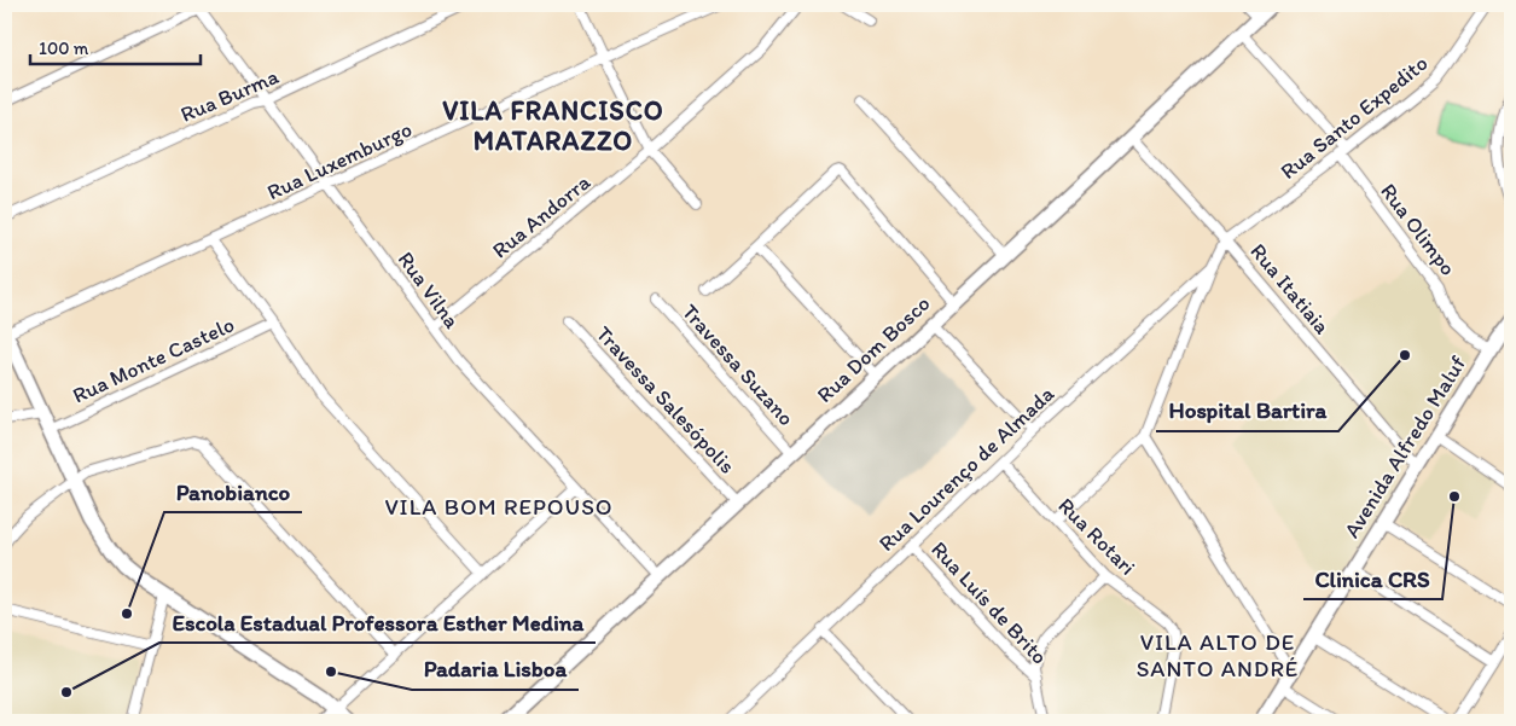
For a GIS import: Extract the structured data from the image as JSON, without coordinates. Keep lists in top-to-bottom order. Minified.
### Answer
{"streets":{"street":["Rua Burma","Rua Santo Expedito","Rua Luxemburgo","Rua Andorra","Rua Olimpo","Rua Itatiaia","Rua Vilna","Rua Dom Bosco","Rua Monte Castelo","Travessa Suzano","Travessa Salesópolis","Avenida Alfredo Maluf","Rua Lourenço de Almada","Rua Rotari","Rua Luís de Brito"]},"crossings":[["Rua Burma","Rua Vilna"],["Rua Santo Expedito","Rua Olimpo"],["Rua Santo Expedito","Rua Itatiaia"],["Rua Santo Expedito","Rua Lourenço de Almada"],["Rua Luxemburgo","Rua Vilna"],["Rua Luxemburgo","Rua Monte Castelo"],["Rua Andorra","Rua Vilna"],["Rua Olimpo","Rua Dom Bosco"],["Rua Olimpo","Avenida Alfredo Maluf"],["Rua Itatiaia","Rua Dom Bosco"],["Rua Itatiaia","Avenida Alfredo Maluf"],["Rua Itatiaia","Rua Lourenço de Almada"],["Rua Vilna","Rua Dom Bosco"],["Rua Dom Bosco","Travessa Suzano"],["Rua Dom Bosco","Travessa Salesópolis"],["Rua Lourenço de Almada","Rua Rotari"],["Rua Lourenço de Almada","Rua Luís de Brito"]],"districts":["VILA FRANCISCO MATARAZZO","VILA BOM REPOUSO","VILA ALTO DE SANTO ANDRÉ"],"places":["Hospital Bartira","Clinica CRS","Panobianco","Padaria Lisboa","Escola Estadual Professora Esther Medina"],"scale_bar":"100 m"}
